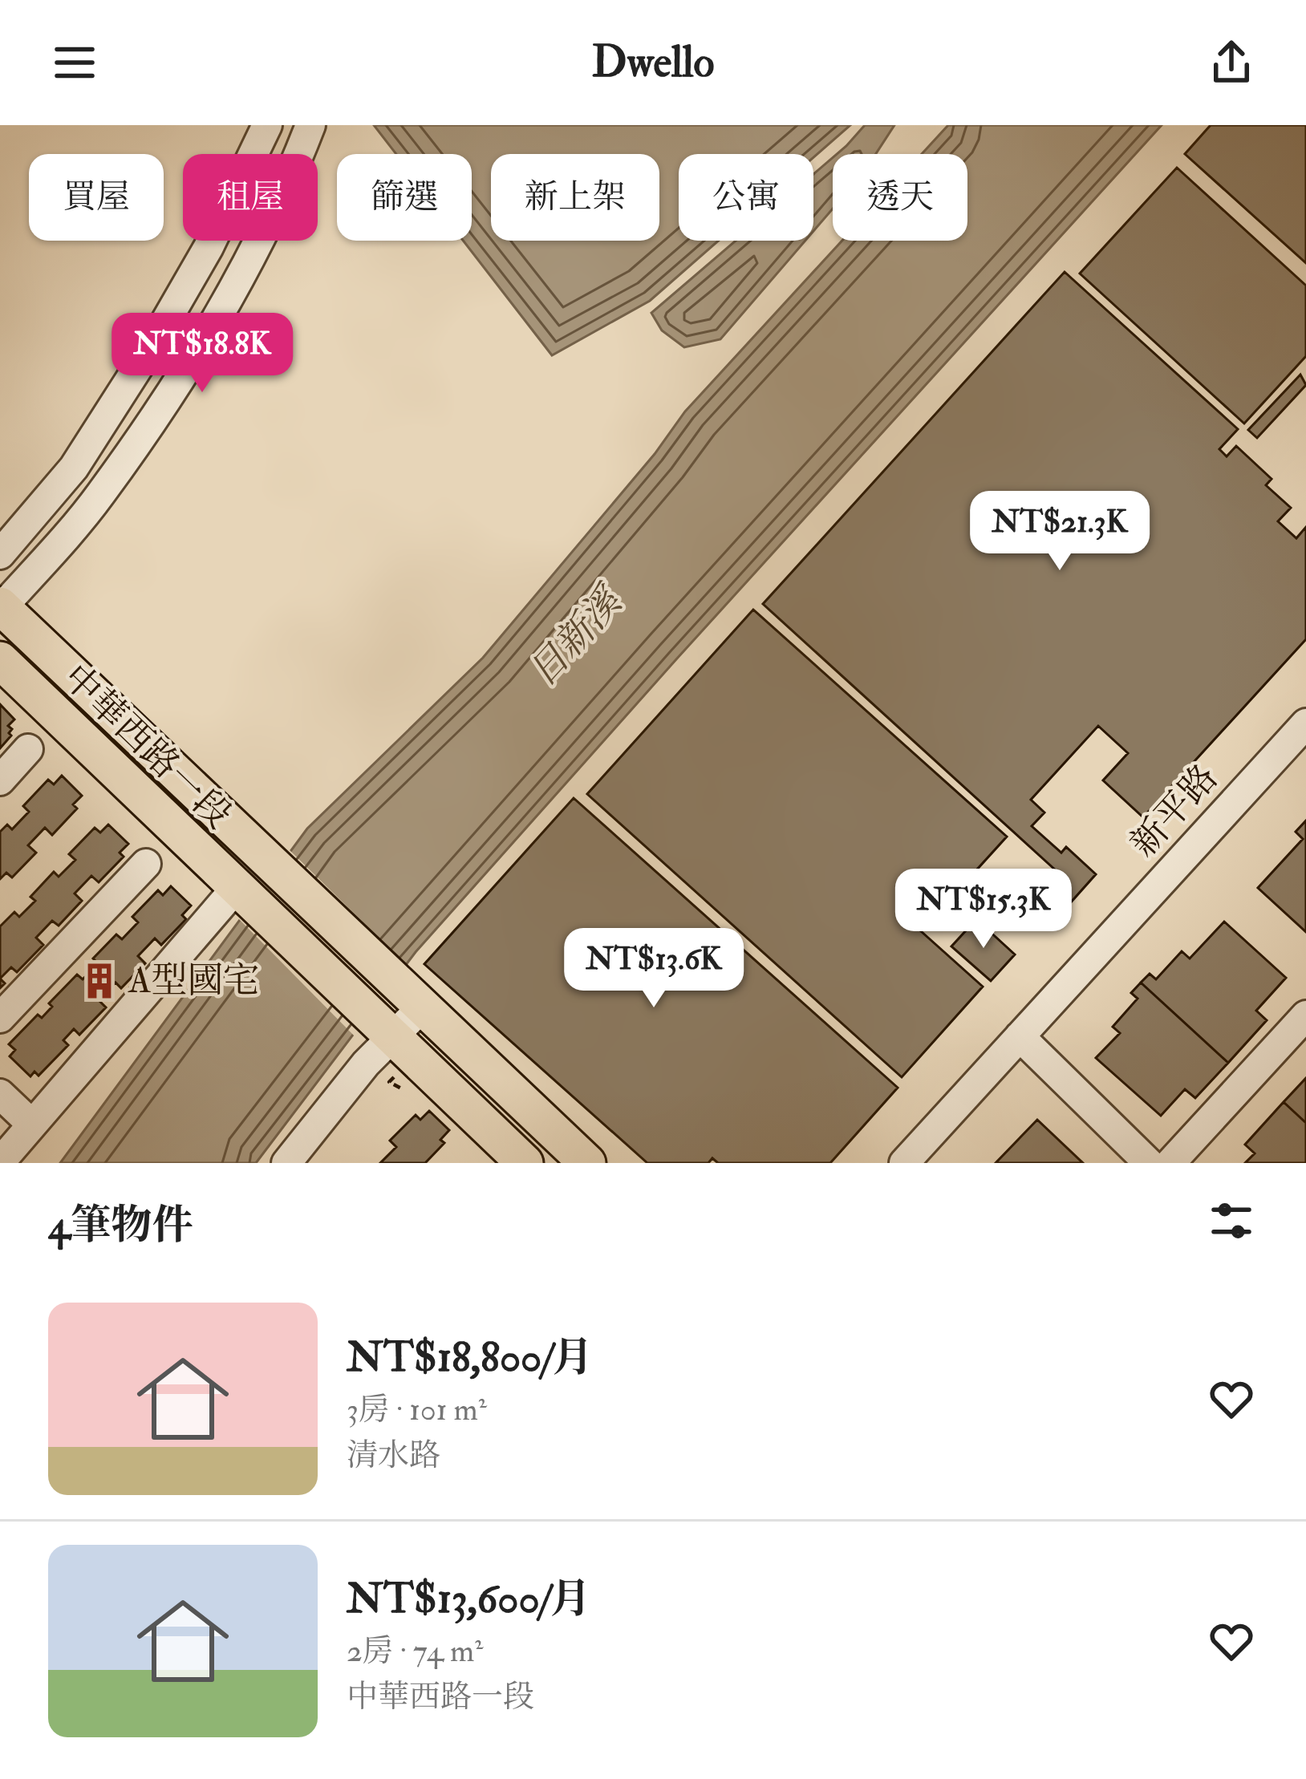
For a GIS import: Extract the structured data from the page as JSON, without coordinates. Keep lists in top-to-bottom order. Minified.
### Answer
{"streets":{"main road":["中華西路一段"],"street":["新平路"]},"water":["日新溪"],"places":{"building":["A型國宅"]},"page":{"header":"Dwello","chip":["買屋","租屋","篩選","新上架","公寓","透天"],"price":["NT$18.8K","NT$21.3K","NT$15.3K","NT$13.6K"],"heading":"4筆物件","list":[{"name":"NT$18,800/月","note":"3房 · 101 m² · 清水路"},{"name":"NT$13,600/月","note":"2房 · 74 m² · 中華西路一段"}]}}
